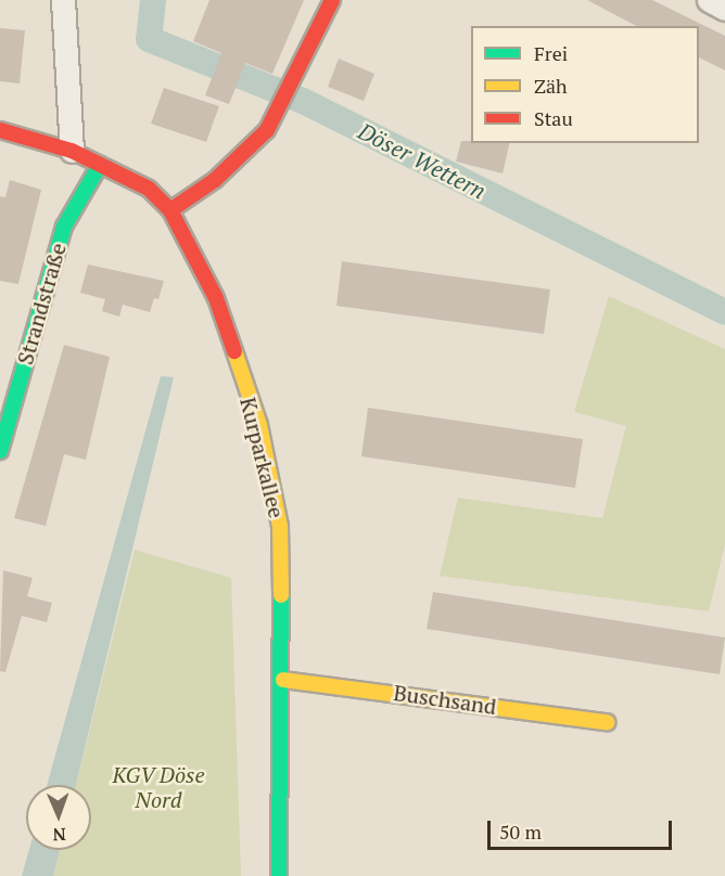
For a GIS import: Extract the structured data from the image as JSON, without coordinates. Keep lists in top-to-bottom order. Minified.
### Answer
{"streets":{"street":["Strandstraße","Kurparkallee","Buschsand"]},"crossings":[["Strandstraße","Kurparkallee"],["Kurparkallee","Buschsand"]],"water":["Döser Wettern"],"parks":["KGV Döse Nord"],"legend":["Frei","Zäh","Stau"],"scale_bar":"50 m","north":"bottom"}
